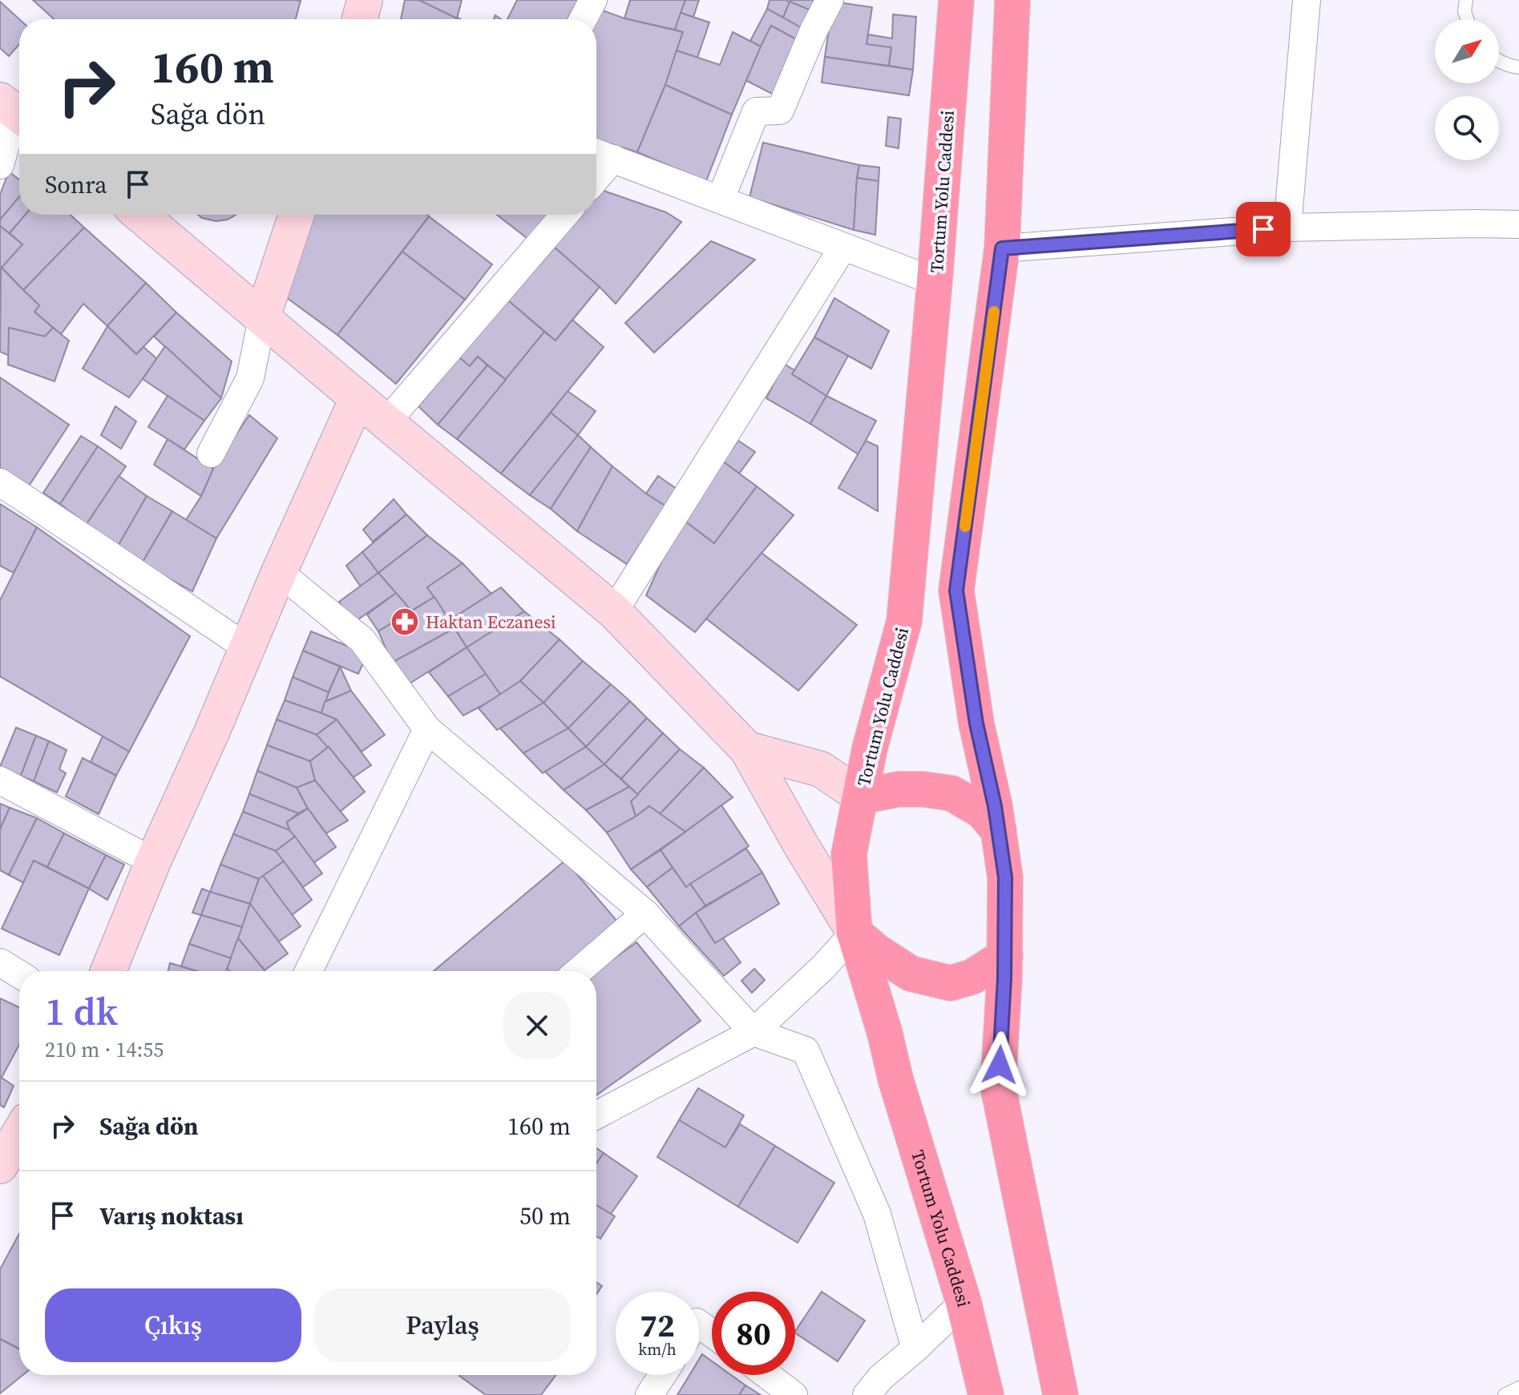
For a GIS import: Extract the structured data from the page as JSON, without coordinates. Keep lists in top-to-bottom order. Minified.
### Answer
{"streets":{"highway":["Tortum Yolu Caddesi"]},"places":{"pharmacy":["Haktan Eczanesi"]},"north":"top right","page":{"turn":["160 m","Sağa dön"],"then":"Sonra","heading":["1 dk","210 m · 14:55"],"list":[{"name":"Sağa dön","value":"160 m"},{"name":"Varış noktası","value":"50 m"}],"buttons":["Çıkış","Paylaş"],"speed":"72 km/h","limit":"80"}}
